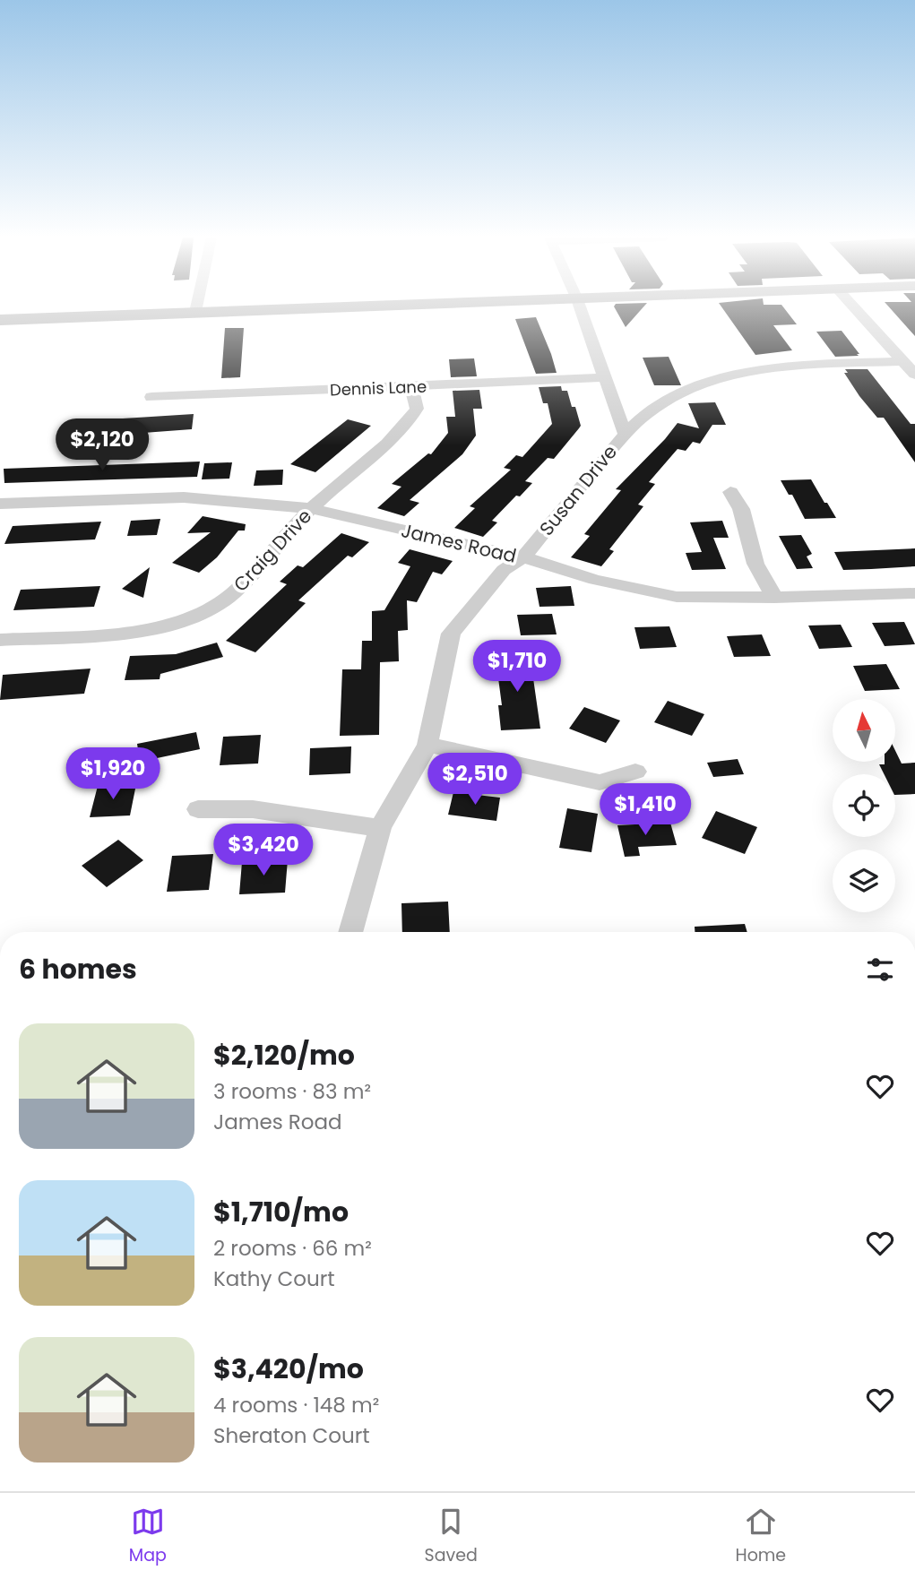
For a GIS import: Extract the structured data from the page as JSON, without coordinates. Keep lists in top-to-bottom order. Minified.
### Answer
{"streets":{"street":["Dennis Lane","Susan Drive","James Road","Craig Drive"]},"crossings":[["Dennis Lane","Craig Drive"],["Susan Drive","James Road"],["James Road","Craig Drive"]],"north":"top","page":{"price":["$2,120","$1,710","$1,920","$2,510","$1,410","$3,420"],"heading":"6 homes","list":[{"name":"$2,120/mo","note":"3 rooms · 83 m² · James Road"},{"name":"$1,710/mo","note":"2 rooms · 66 m² · Kathy Court"},{"name":"$3,420/mo","note":"4 rooms · 148 m² · Sheraton Court"}],"tabs":["Map","Saved","Home"]}}
